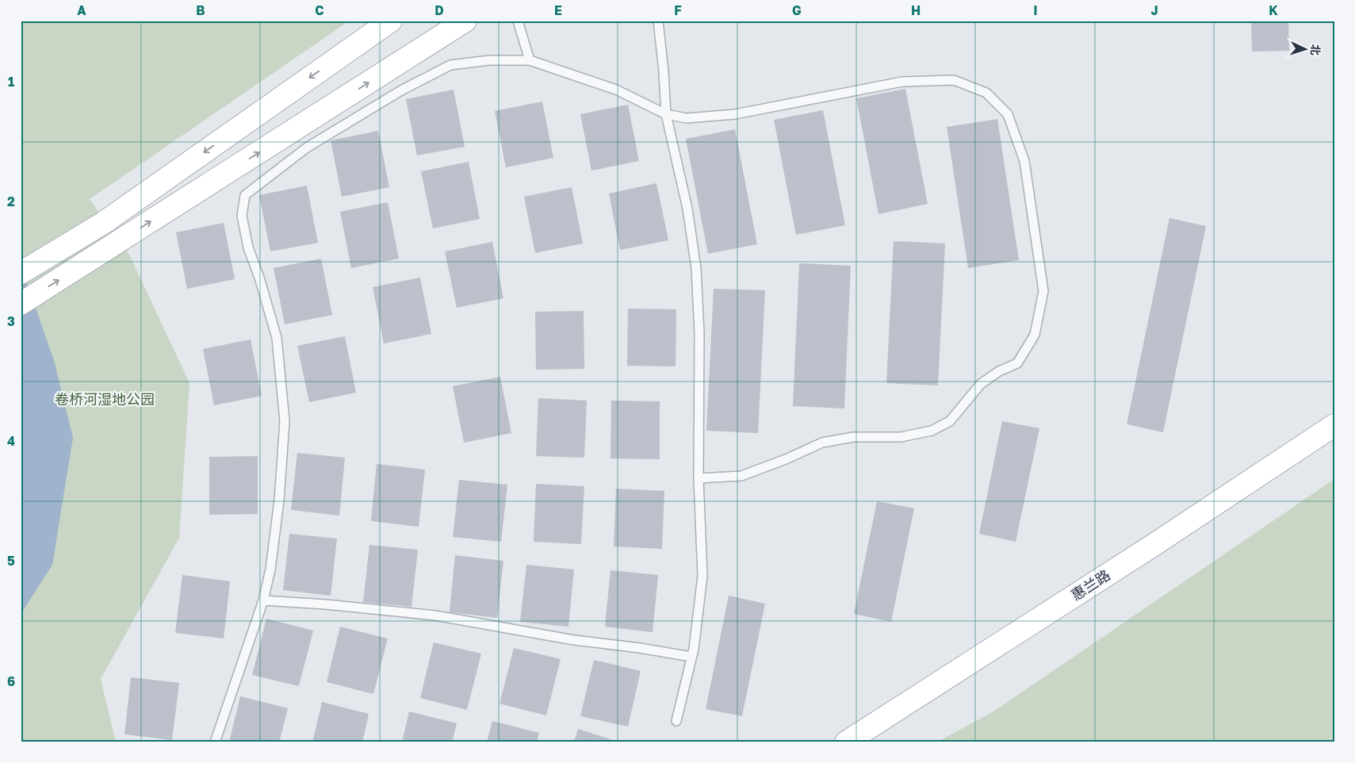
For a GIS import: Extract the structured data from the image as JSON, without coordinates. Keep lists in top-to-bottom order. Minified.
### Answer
{"streets":{"street":["惠兰路"]},"parks":["卷桥河湿地公园"],"north":"right","grid":{"columns":["A","B","C","D","E","F","G","H","I","J","K"],"rows":["1","2","3","4","5","6"]}}
